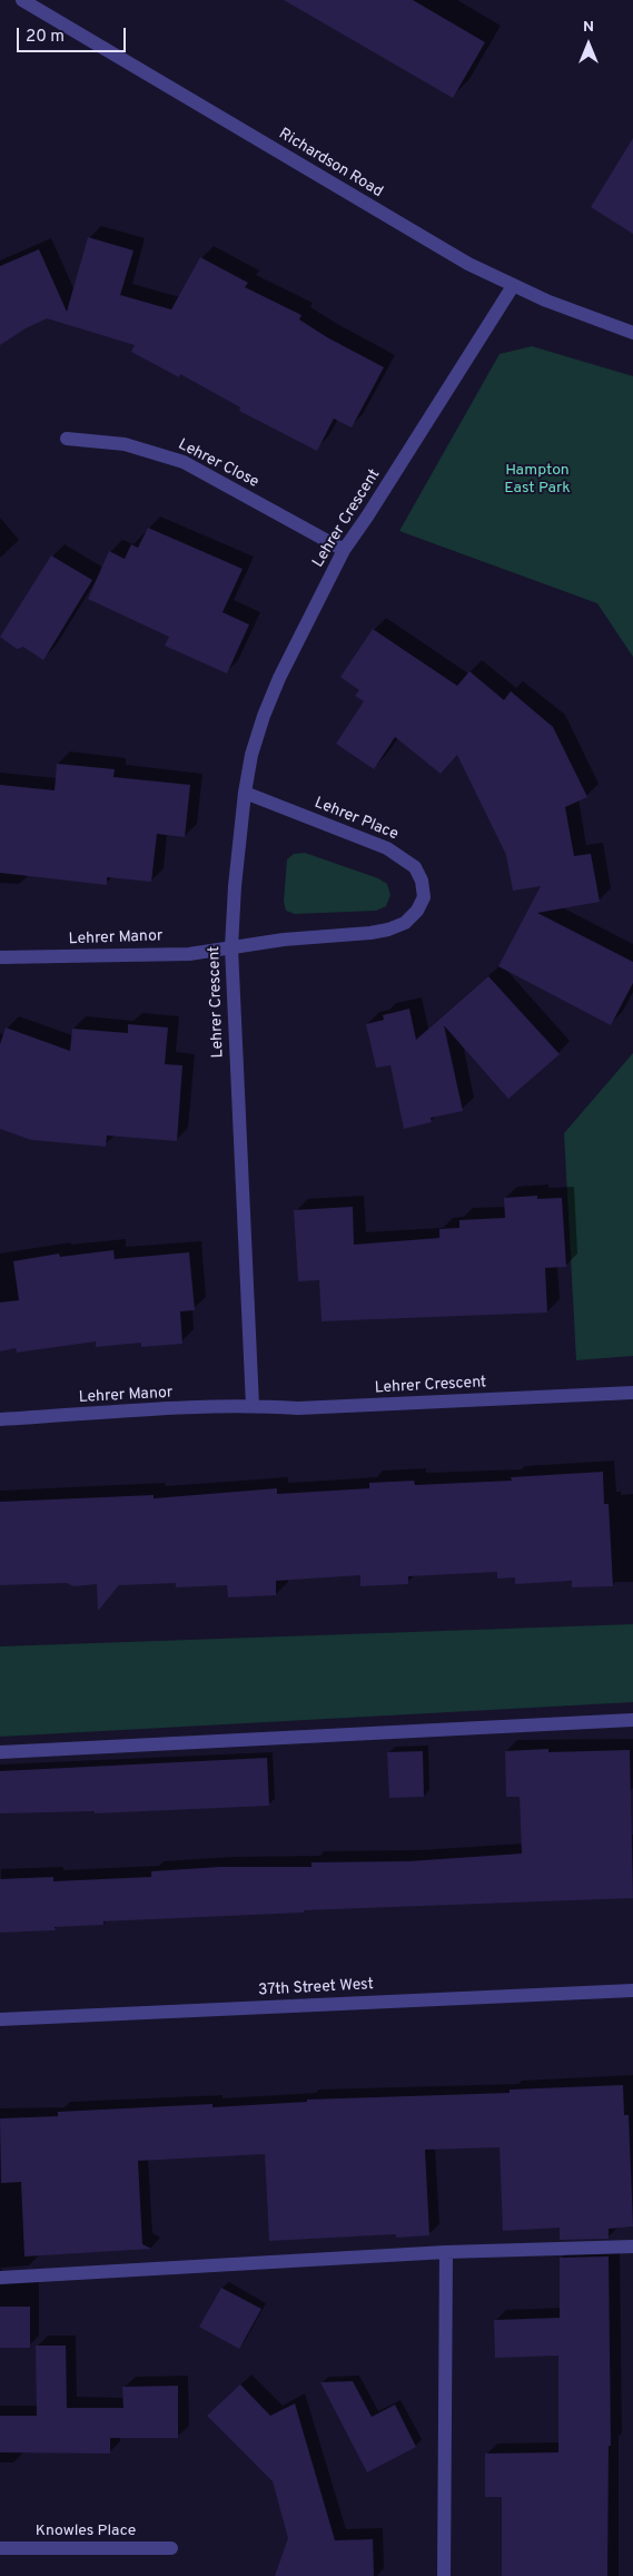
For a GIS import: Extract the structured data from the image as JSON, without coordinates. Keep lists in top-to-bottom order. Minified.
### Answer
{"streets":{"street":["Richardson Road","Lehrer Close","Lehrer Crescent","Lehrer Place","Lehrer Manor","37th Street West","Knowles Place"]},"crossings":[["Richardson Road","Lehrer Crescent"],["Lehrer Close","Lehrer Crescent"],["Lehrer Crescent","Lehrer Place"],["Lehrer Crescent","Lehrer Manor"],["Lehrer Place","Lehrer Manor"]],"parks":["Hampton East Park"],"scale_bar":"20 m","north":"top"}
